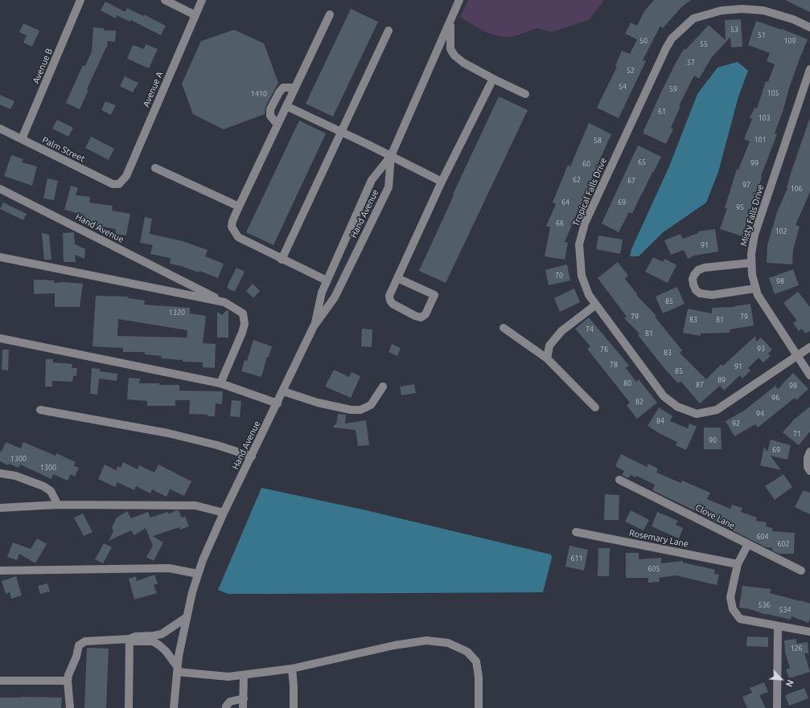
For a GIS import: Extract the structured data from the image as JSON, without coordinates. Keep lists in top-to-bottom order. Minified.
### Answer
{"streets":{"street":["Avenue B","Avenue A","Palm Street","Tropical Falls Drive","Hand Avenue","Misty Falls Drive","Clove Lane","Rosemary Lane"]},"crossings":[["Avenue B","Palm Street"],["Avenue A","Palm Street"],["Tropical Falls Drive","Misty Falls Drive"]],"house_numbers":["53","51","50","109","55","57","52","54","59","105","1410","61","103","101","58","65","99","60","62","67","97","106","64","69","95","66","102","91","70","98","85","1320","79","79","83","81","74","81","93","76","83","78","91","85","89","80","87","98","96","82","94","84","92","71","90","69","1300","1300","604","602","611","605","536","534","126"],"north":"bottom right"}
